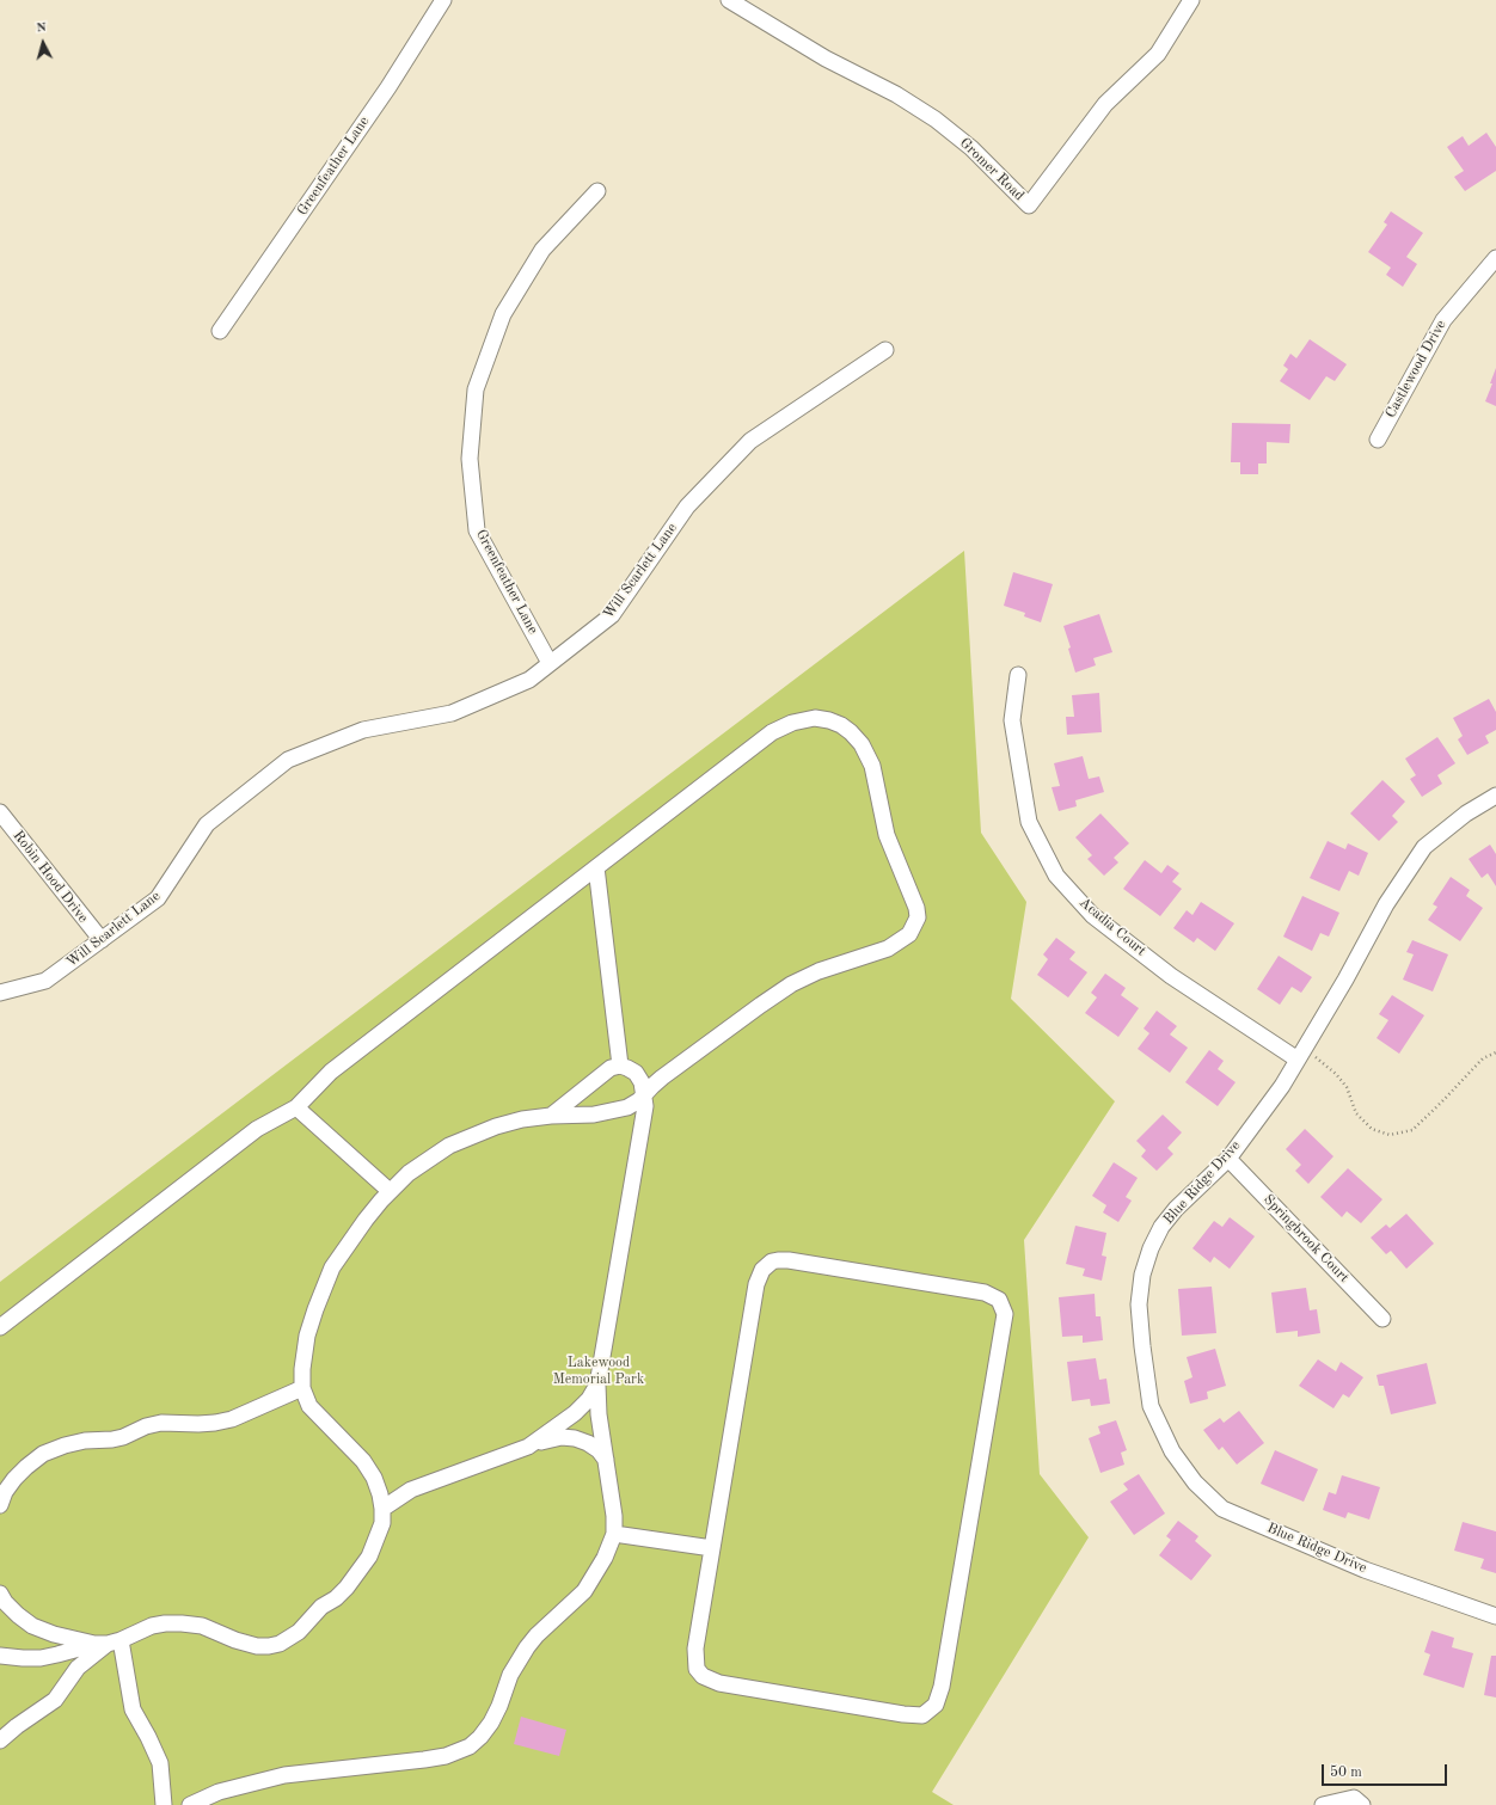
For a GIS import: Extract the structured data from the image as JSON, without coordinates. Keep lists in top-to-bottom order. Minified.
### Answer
{"streets":{"street":["Greenfeather Lane","Gromer Road","Castlewood Drive","Will Scarlett Lane","Robin Hood Drive","Acadia Court","Blue Ridge Drive","Springbrook Court"]},"crossings":[["Greenfeather Lane","Will Scarlett Lane"],["Will Scarlett Lane","Robin Hood Drive"],["Acadia Court","Blue Ridge Drive"],["Blue Ridge Drive","Springbrook Court"]],"parks":["Lakewood Memorial Park"],"scale_bar":"50 m","north":"top"}
